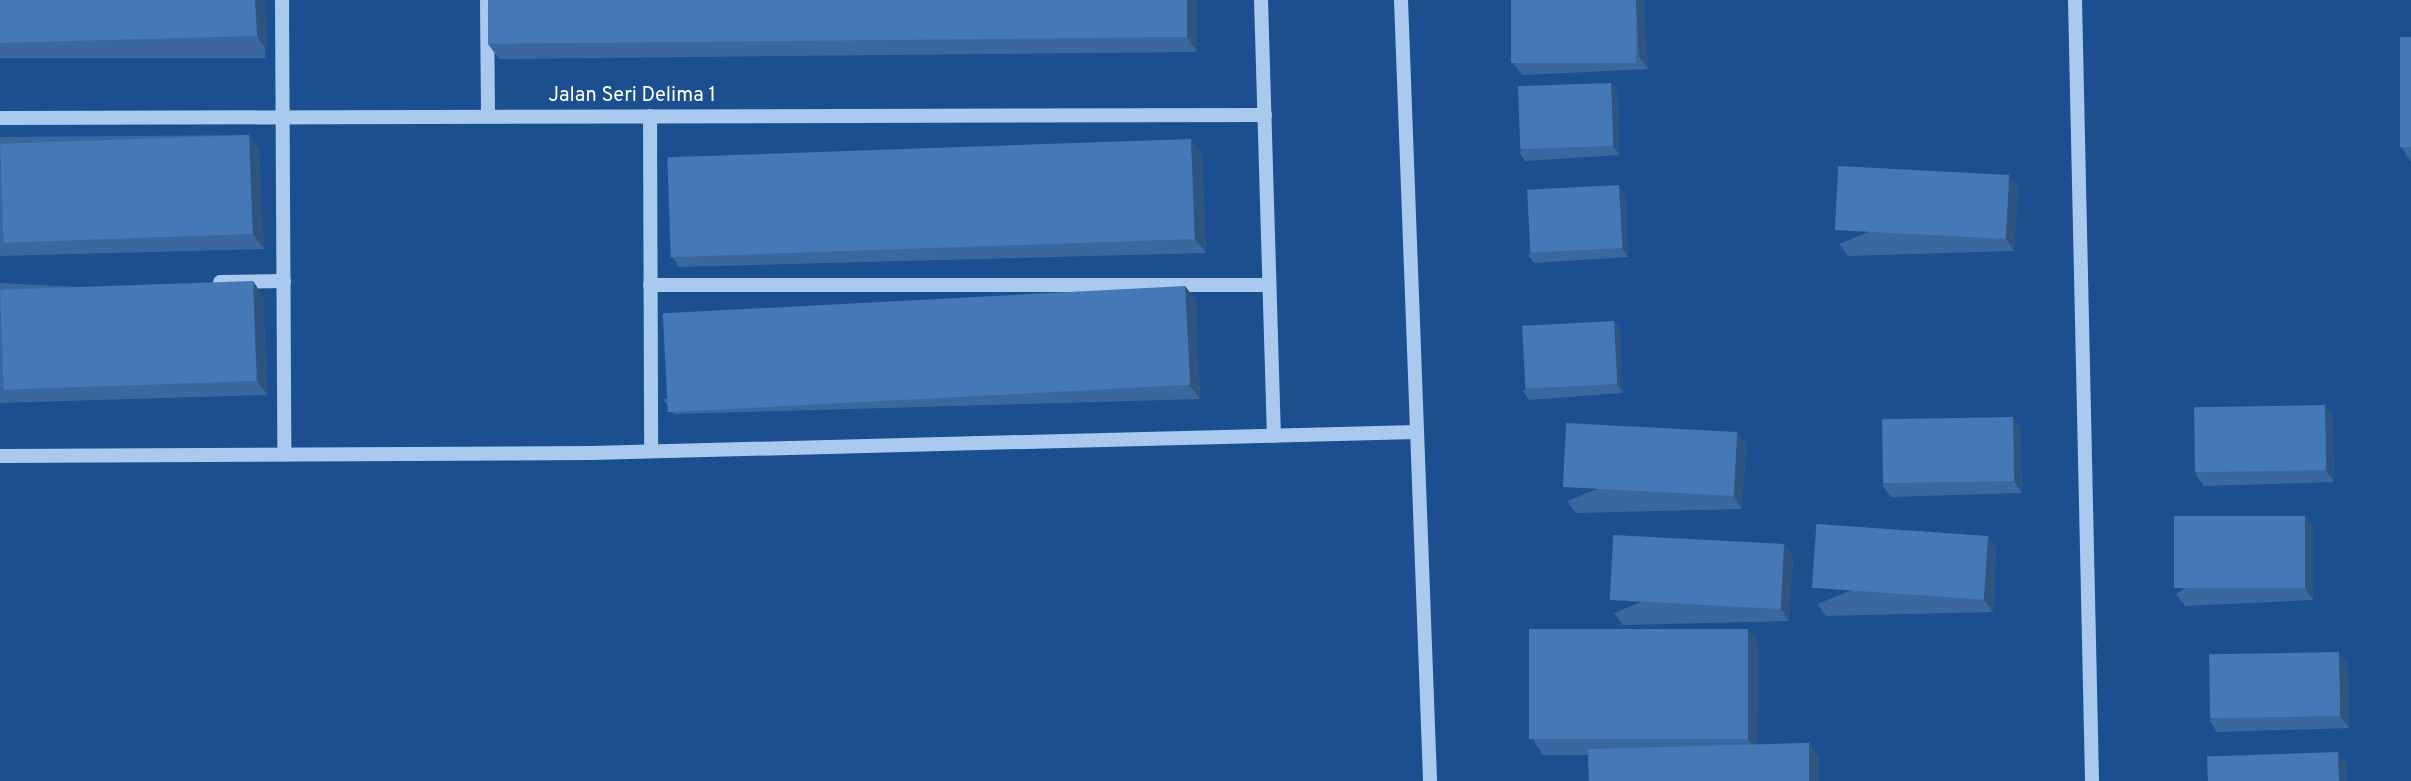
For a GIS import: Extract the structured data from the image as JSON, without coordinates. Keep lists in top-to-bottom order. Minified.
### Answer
{"streets":{"street":["Jalan Seri Delima 1"]}}
